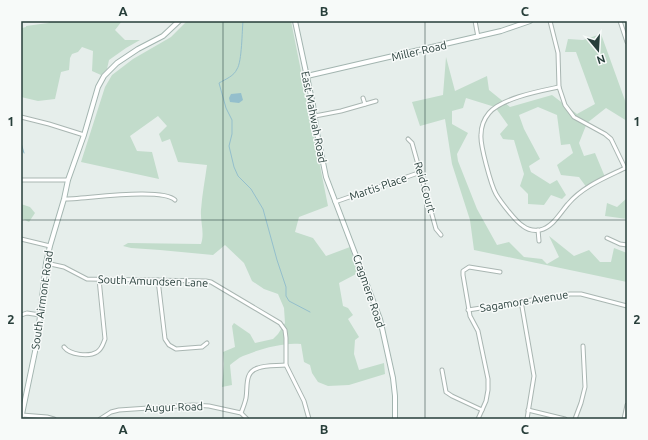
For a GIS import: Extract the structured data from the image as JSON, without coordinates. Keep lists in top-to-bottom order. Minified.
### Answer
{"streets":{"street":["Miller Road","East Mahwah Road","Martis Place","Reid Court","South Amundsen Lane","Cragmere Road","South Airmont Road","Sagamore Avenue","Augur Road"]},"crossings":[["Miller Road","East Mahwah Road"],["East Mahwah Road","Martis Place"],["East Mahwah Road","Cragmere Road"],["Martis Place","Reid Court"],["South Amundsen Lane","South Airmont Road"]],"north":"bottom","grid":{"columns":["A","B","C"],"rows":["1","2"]}}
